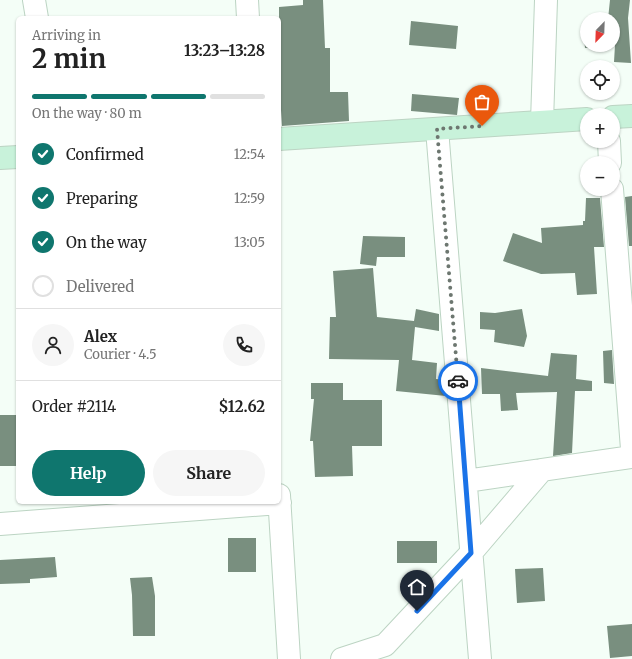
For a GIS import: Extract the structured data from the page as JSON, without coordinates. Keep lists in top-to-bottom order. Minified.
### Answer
{"north":"bottom left","page":{"map_buttons":["+","−"],"heading":["2 min","Arriving in","13:23–13:28"],"panel":["Alex","Courier · 4.5","Order #2114","$12.62"],"bar":"On the way · 80 m","list":[["Confirmed","12:54"],["Preparing","12:59"],["On the way","13:05"],"Delivered"],"buttons":["Help","Share"]}}
